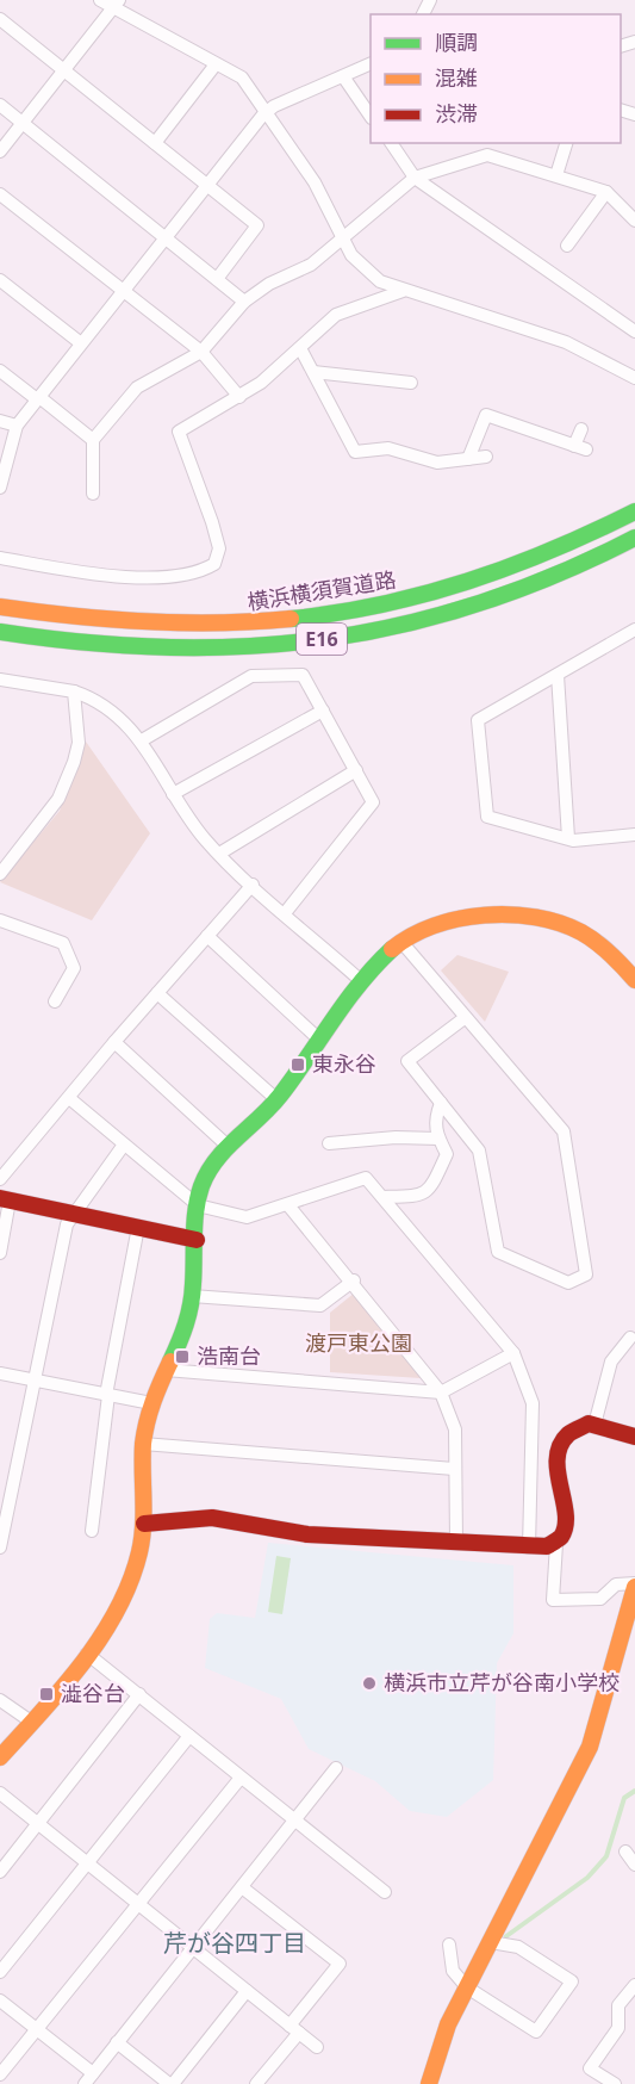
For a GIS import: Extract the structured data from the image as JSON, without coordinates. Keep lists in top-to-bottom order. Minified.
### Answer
{"streets":{"main road":["横浜横須賀道路","E16"]},"districts":["芹が谷四丁目"],"parks":["渡戸東公園"],"places":{"transit":["東永谷","浩南台","澁谷台"],"other":["横浜市立芹が谷南小学校"]},"legend":["順調","混雑","渋滞"]}
